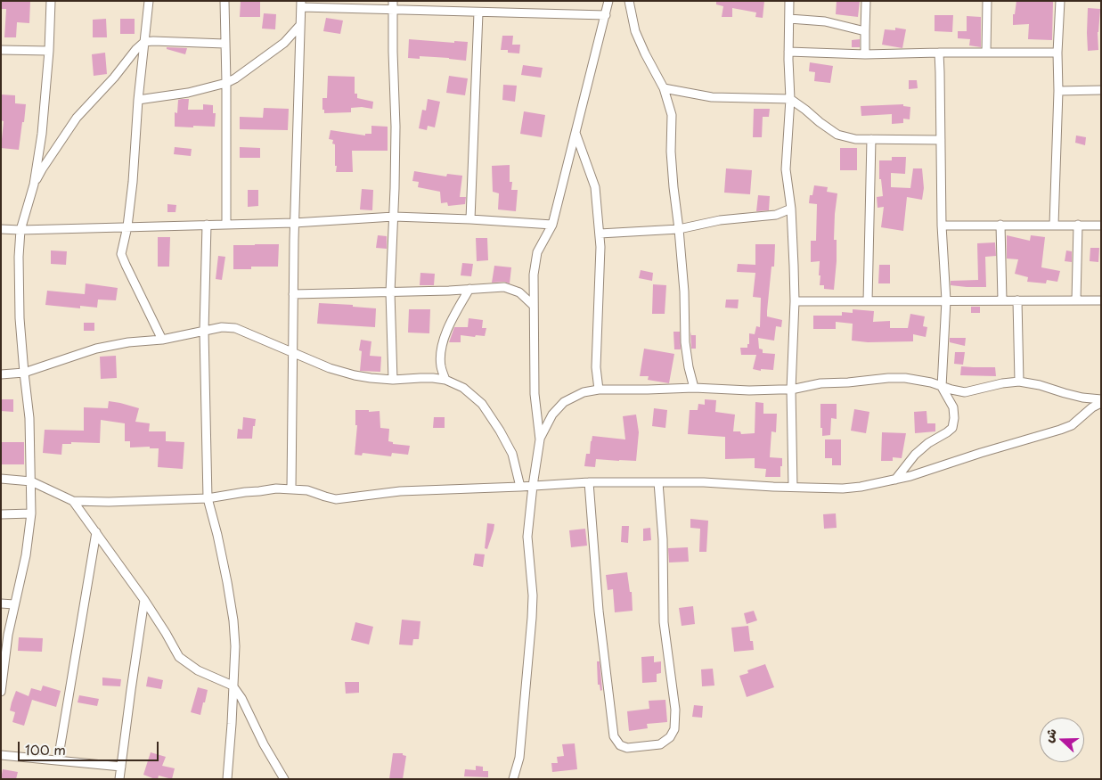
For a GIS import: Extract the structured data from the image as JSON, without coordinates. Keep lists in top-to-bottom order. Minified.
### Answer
{"scale_bar":"100 m","north":"left"}
